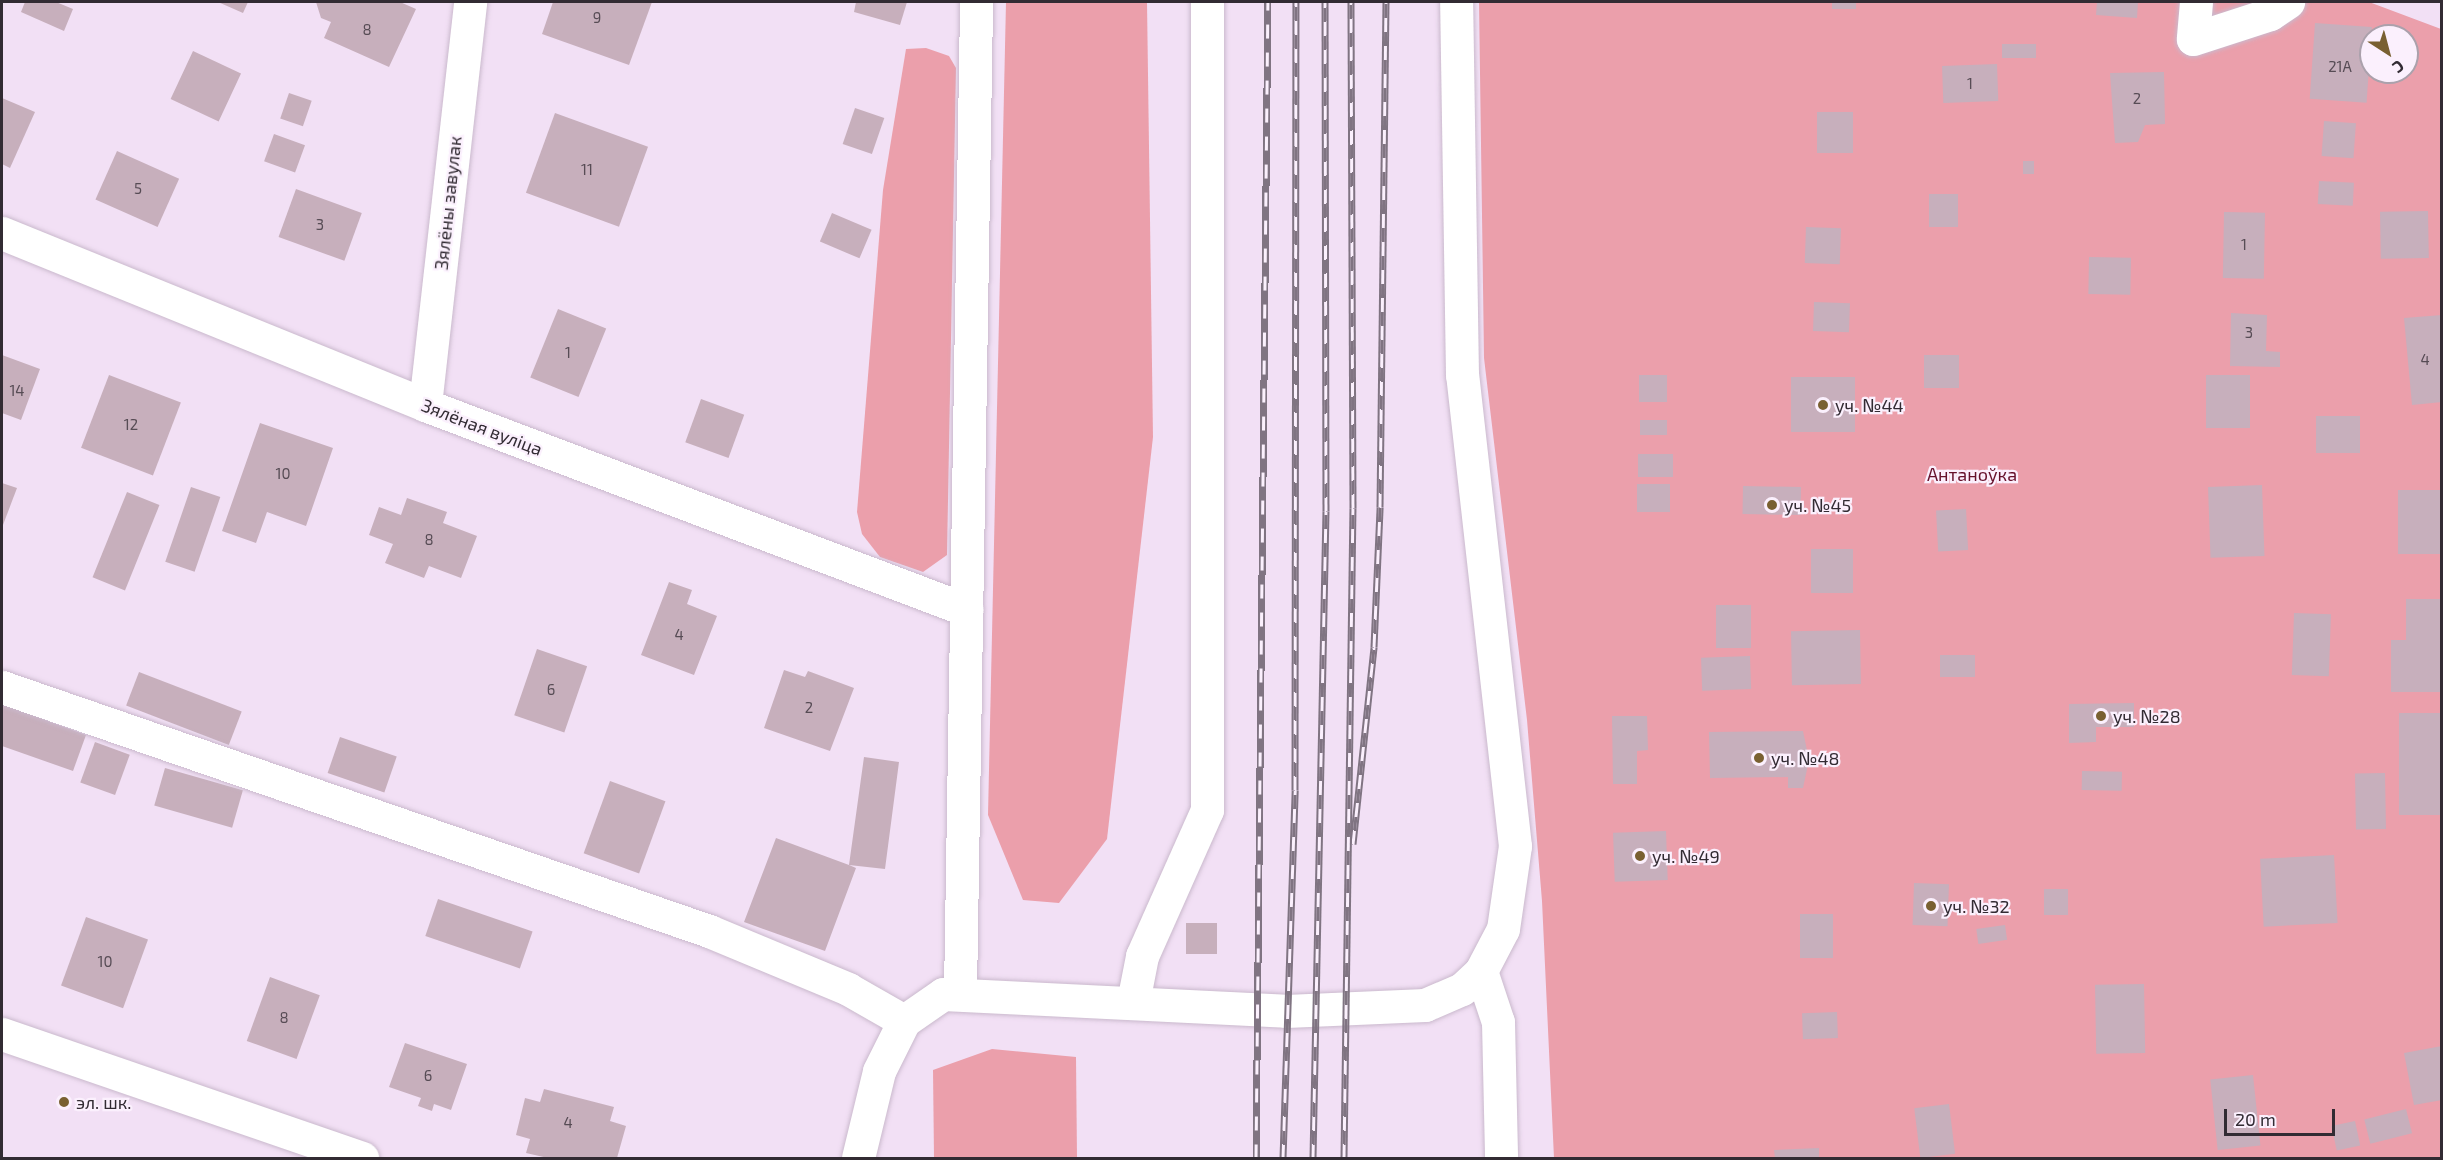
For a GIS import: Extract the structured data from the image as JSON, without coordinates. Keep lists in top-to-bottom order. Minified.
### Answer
{"streets":{"street":["Зялёны завулак","Зялёная вуліца"]},"crossings":[["Зялёны завулак","Зялёная вуліца"]],"parks":["Антаноўка"],"places":["уч. №44","уч. №45","уч. №28","уч. №48","уч. №49","уч. №32","эл. шк."],"house_numbers":["9","8","21А","1","2","11","5","3","1","3","1","4","14","12","10","8","4","6","2","10","8","6","4"],"scale_bar":"20 m","north":"bottom right"}
